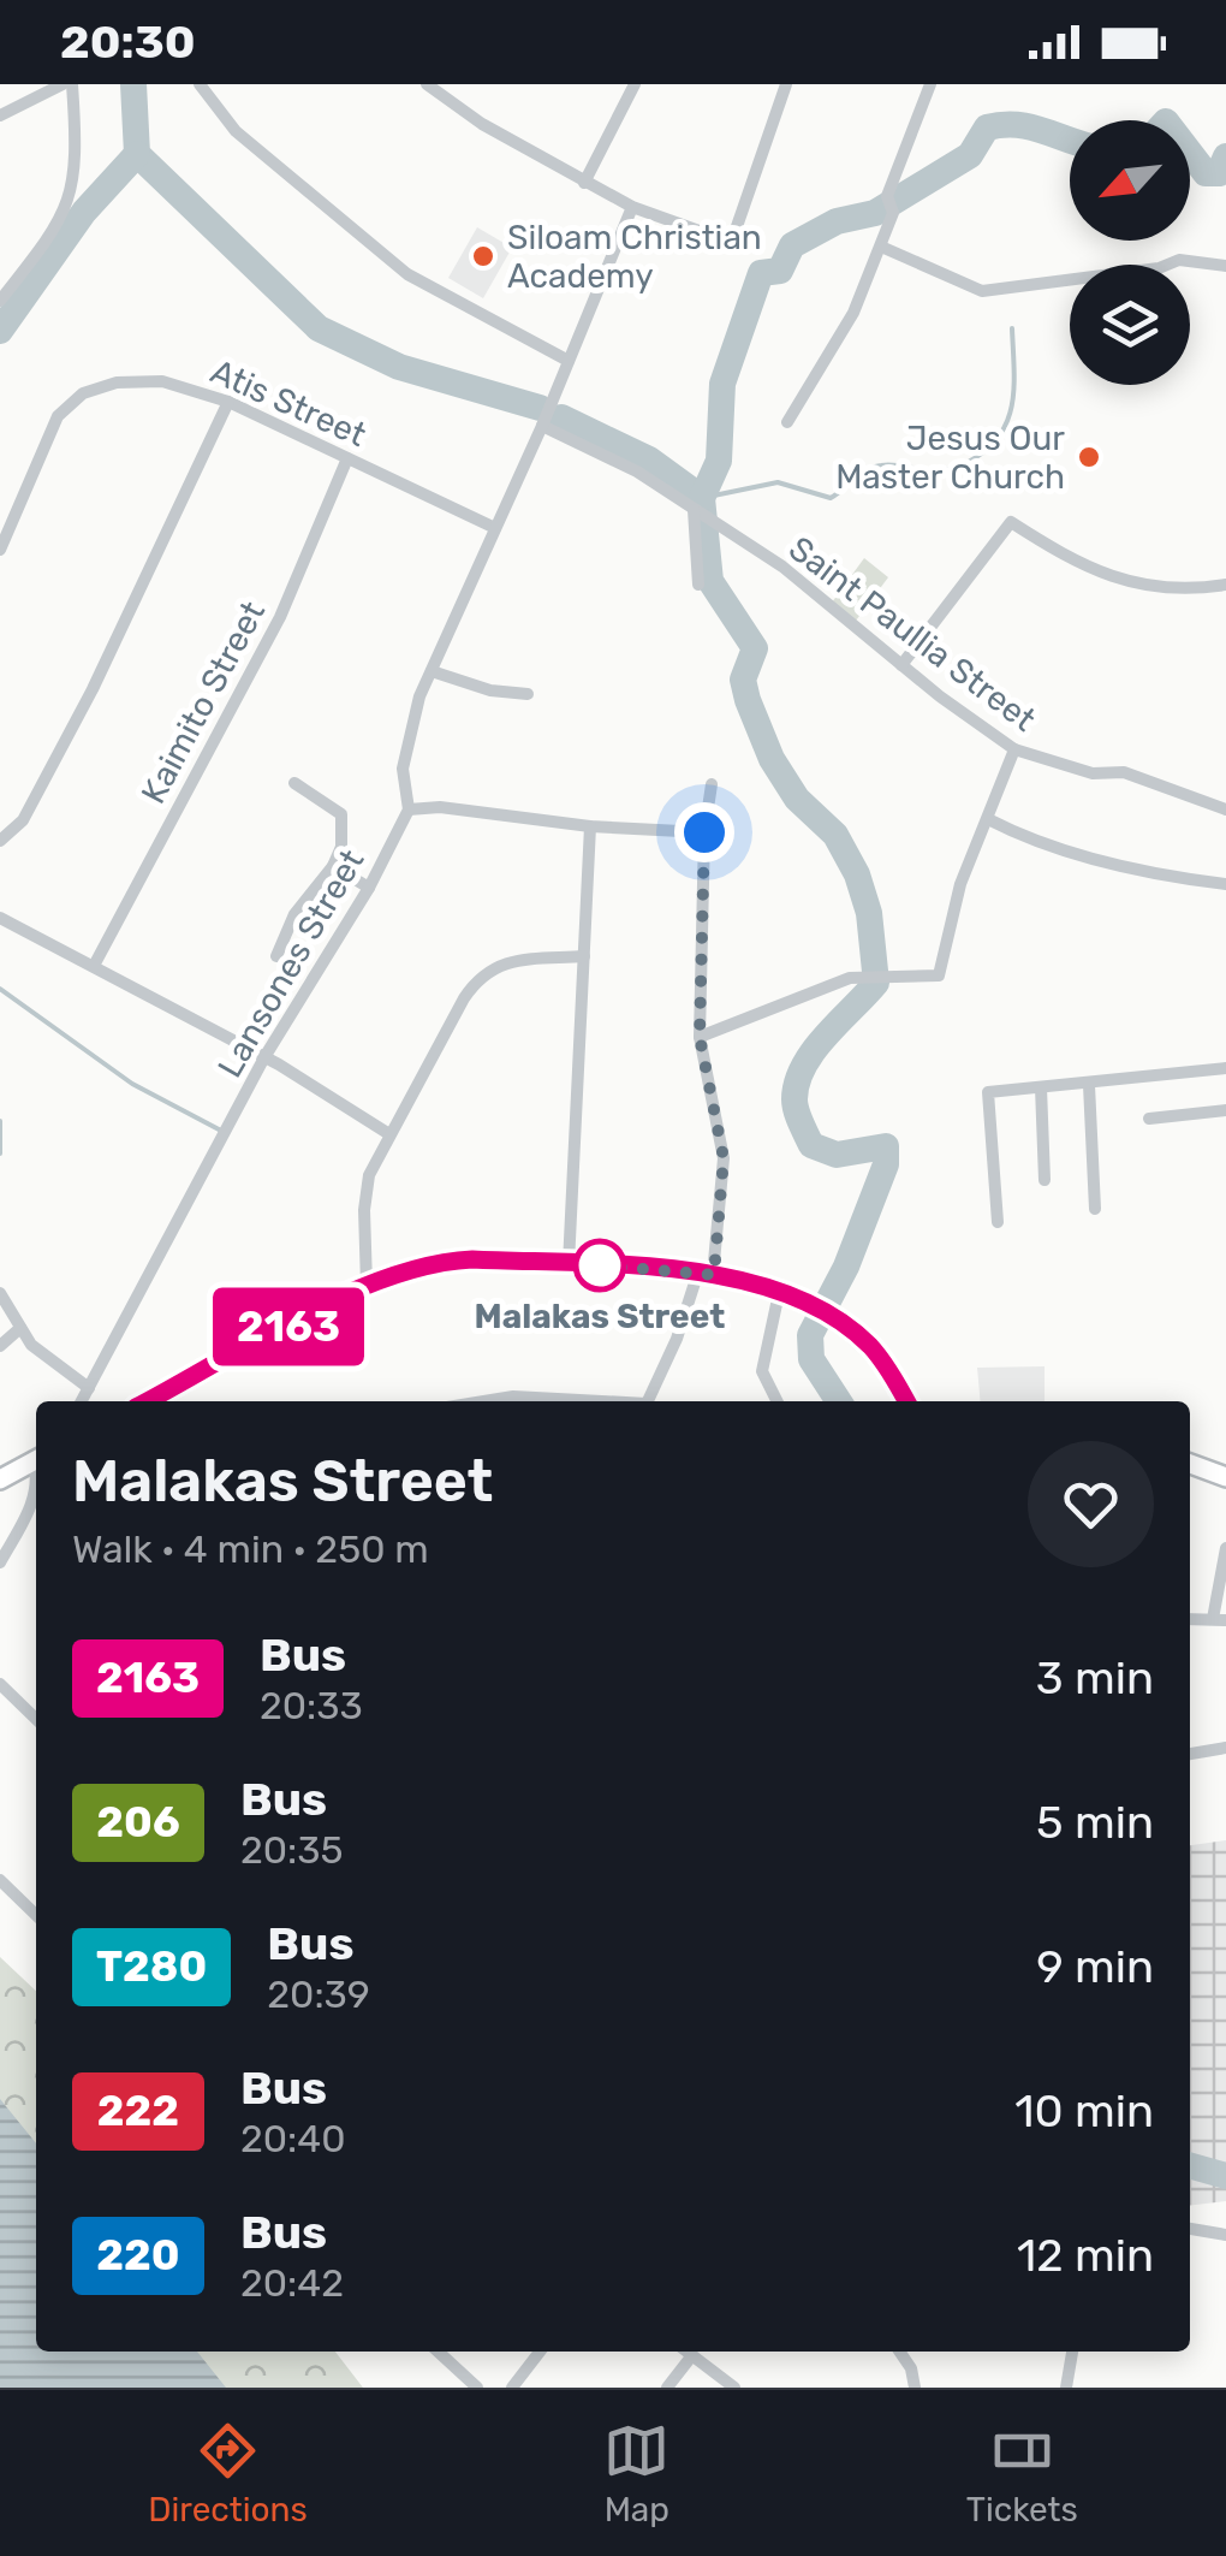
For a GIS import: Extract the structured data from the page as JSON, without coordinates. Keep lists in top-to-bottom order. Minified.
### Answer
{"streets":{"street":["Atis Street","Saint Paullia Street","Kaimito Street","Lansones Street"]},"crossings":[["Atis Street","Kaimito Street"]],"places":["Siloam Christian Academy","Jesus Our Master Church","Malakas Street"],"lines":["bus line 2163"],"north":"bottom left","page":{"status":"20:30","on_map":"2163","heading":["Malakas Street","Walk · 4 min · 250 m"],"list":[{"mark":"2163","name":"Bus","note":"20:33","value":"3 min"},{"mark":"206","name":"Bus","note":"20:35","value":"5 min"},{"mark":"T280","name":"Bus","note":"20:39","value":"9 min"},{"mark":"222","name":"Bus","note":"20:40","value":"10 min"},{"mark":"220","name":"Bus","note":"20:42","value":"12 min"}],"tabs":["Directions","Map","Tickets"]}}
